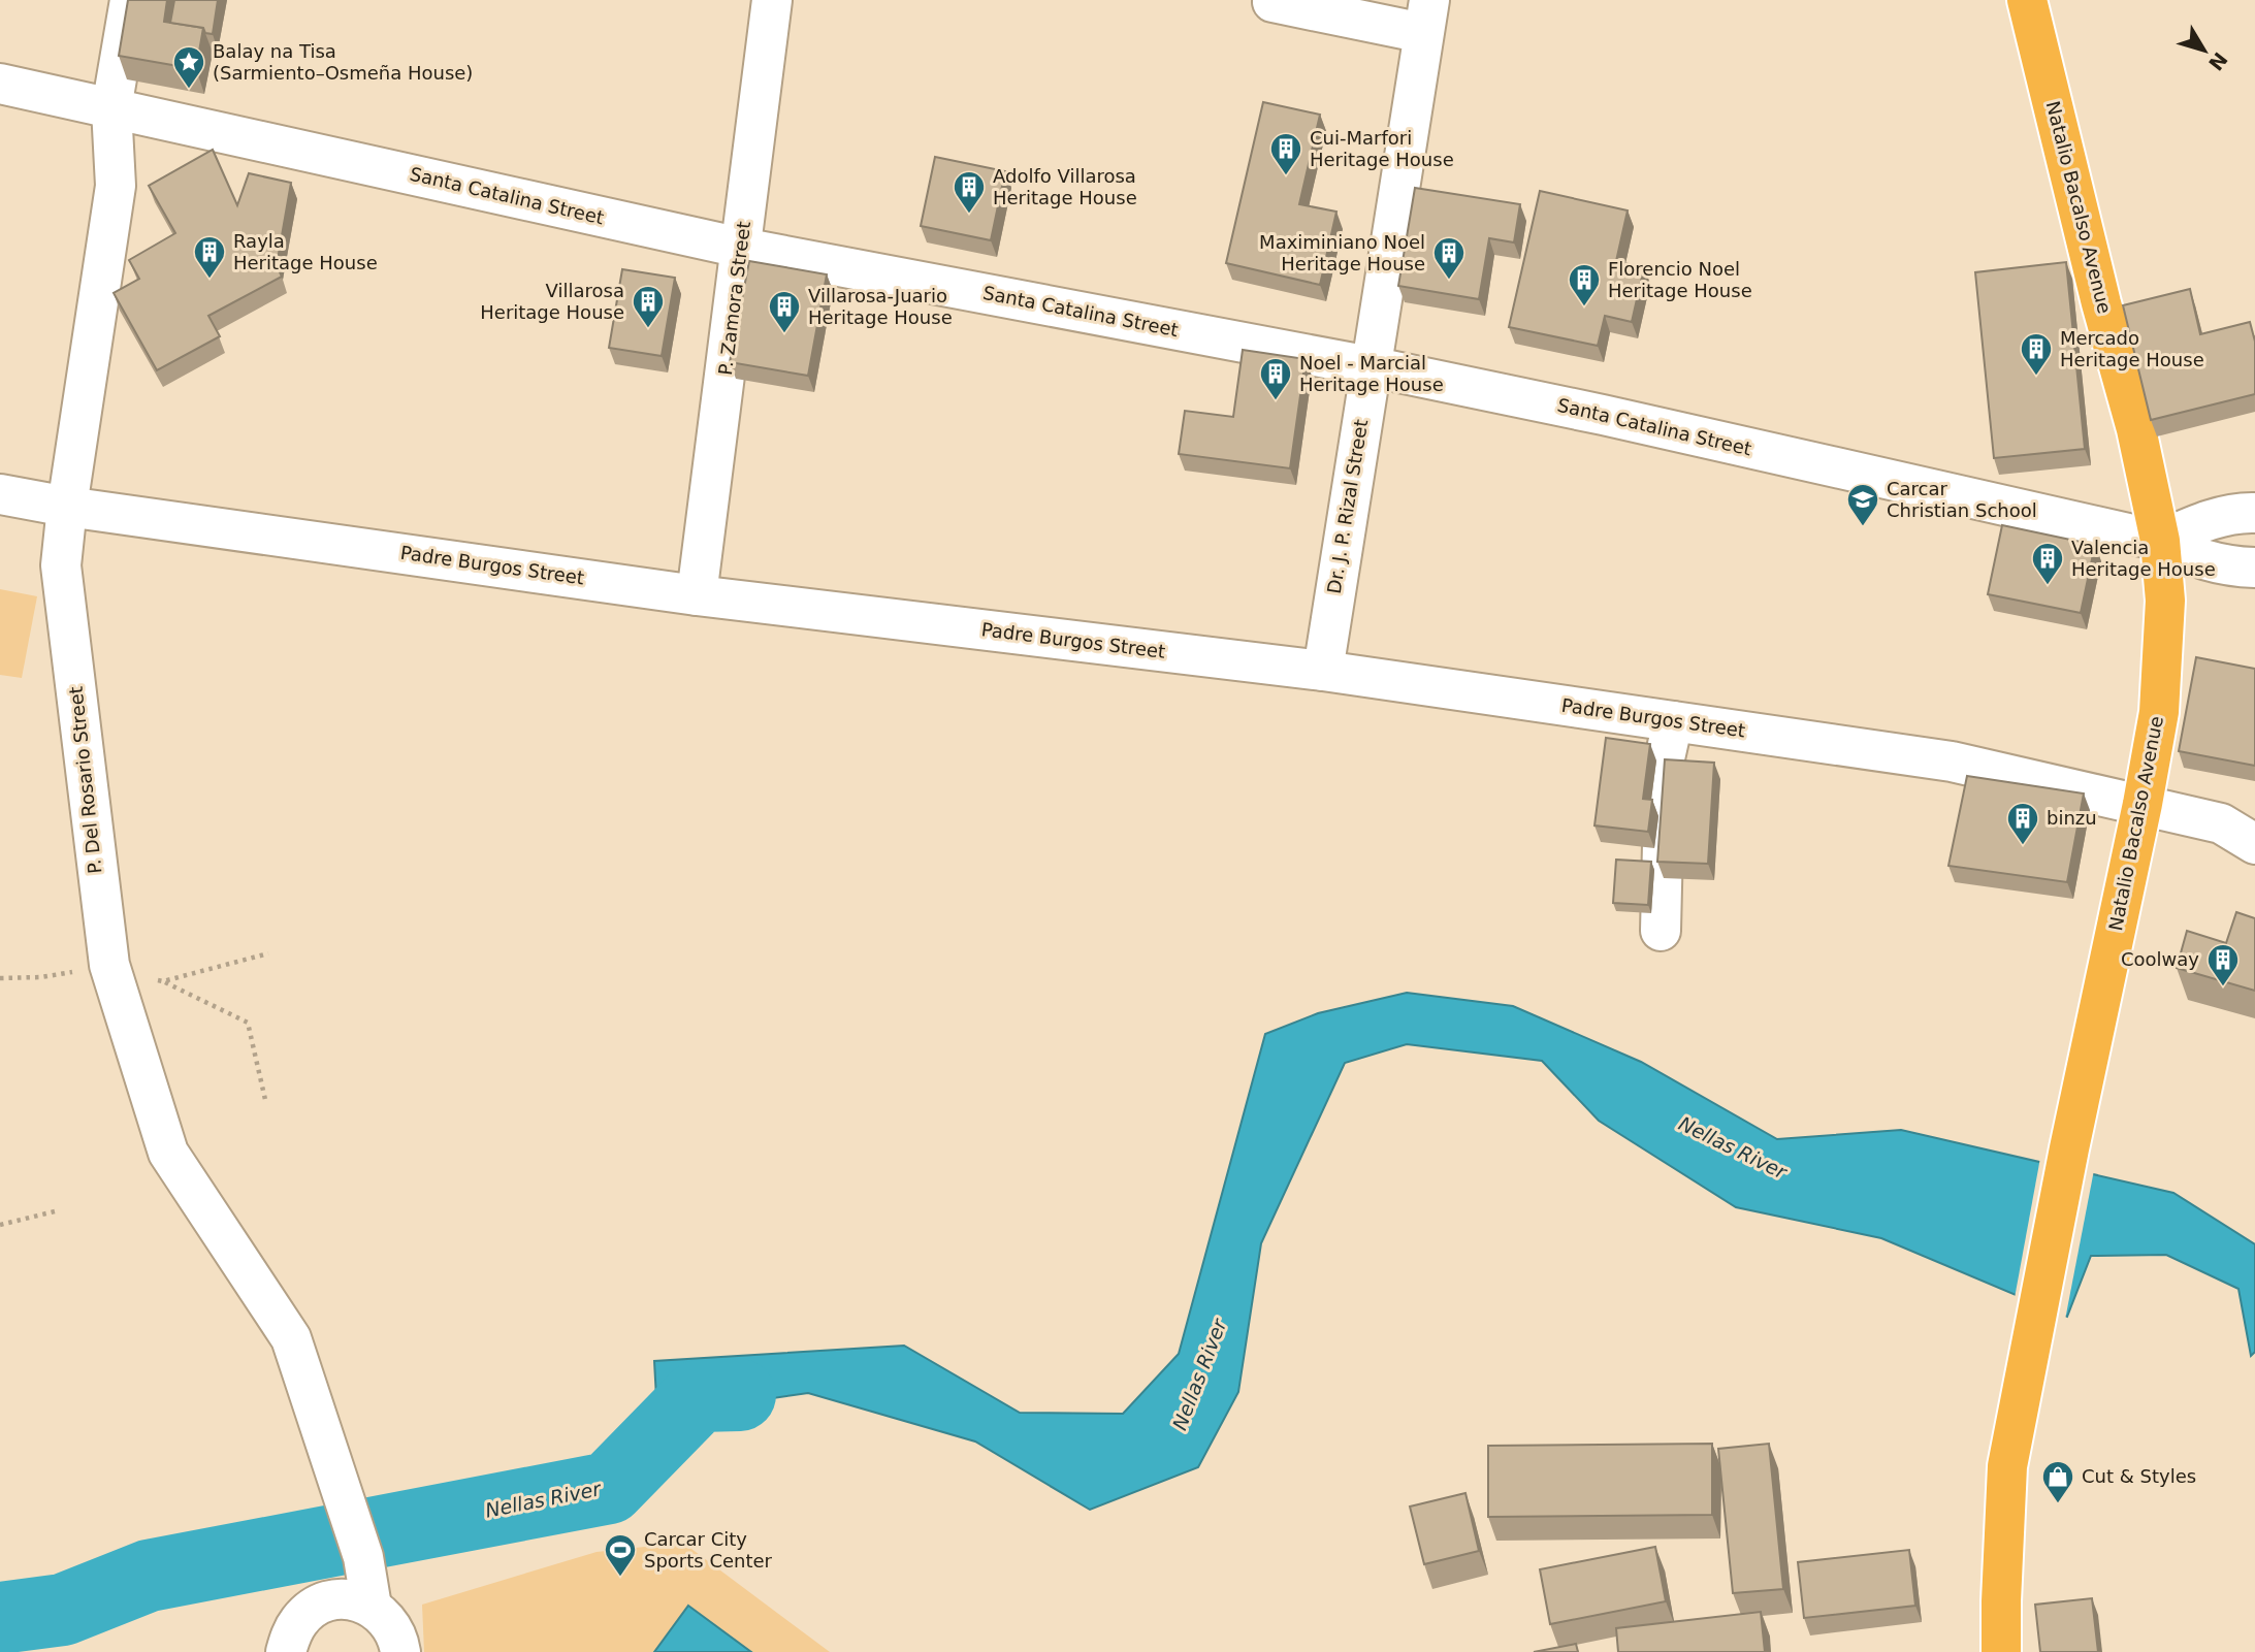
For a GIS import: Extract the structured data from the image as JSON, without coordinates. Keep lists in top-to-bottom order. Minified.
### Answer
{"streets":{"highway":["Natalio Bacalso Avenue"],"street":["Santa Catalina Street","P. Zamora Street","Dr. J. P. Rizal Street","Padre Burgos Street","P. Del Rosario Street"]},"crossings":[["Santa Catalina Street","Natalio Bacalso Avenue"],["Santa Catalina Street","P. Zamora Street"],["Santa Catalina Street","Dr. J. P. Rizal Street"],["Santa Catalina Street","P. Del Rosario Street"],["Natalio Bacalso Avenue","Padre Burgos Street"],["P. Zamora Street","Padre Burgos Street"],["Dr. J. P. Rizal Street","Padre Burgos Street"],["Padre Burgos Street","P. Del Rosario Street"]],"water":["Nellas River"],"places":{"place":["Balay na Tisa (Sarmiento–Osmeña House)"],"building":["Cui-Marfori Heritage House","Adolfo Villarosa Heritage House","Rayla Heritage House","Maximiniano Noel Heritage House","Florencio Noel Heritage House","Villarosa Heritage House","Villarosa-Juario Heritage House","Mercado Heritage House","Noel - Marcial Heritage House","Valencia Heritage House","binzu","Coolway"],"school or university":["Carcar Christian School"],"shop":["Cut & Styles"],"sports":["Carcar City Sports Center"]},"north":"bottom right"}
